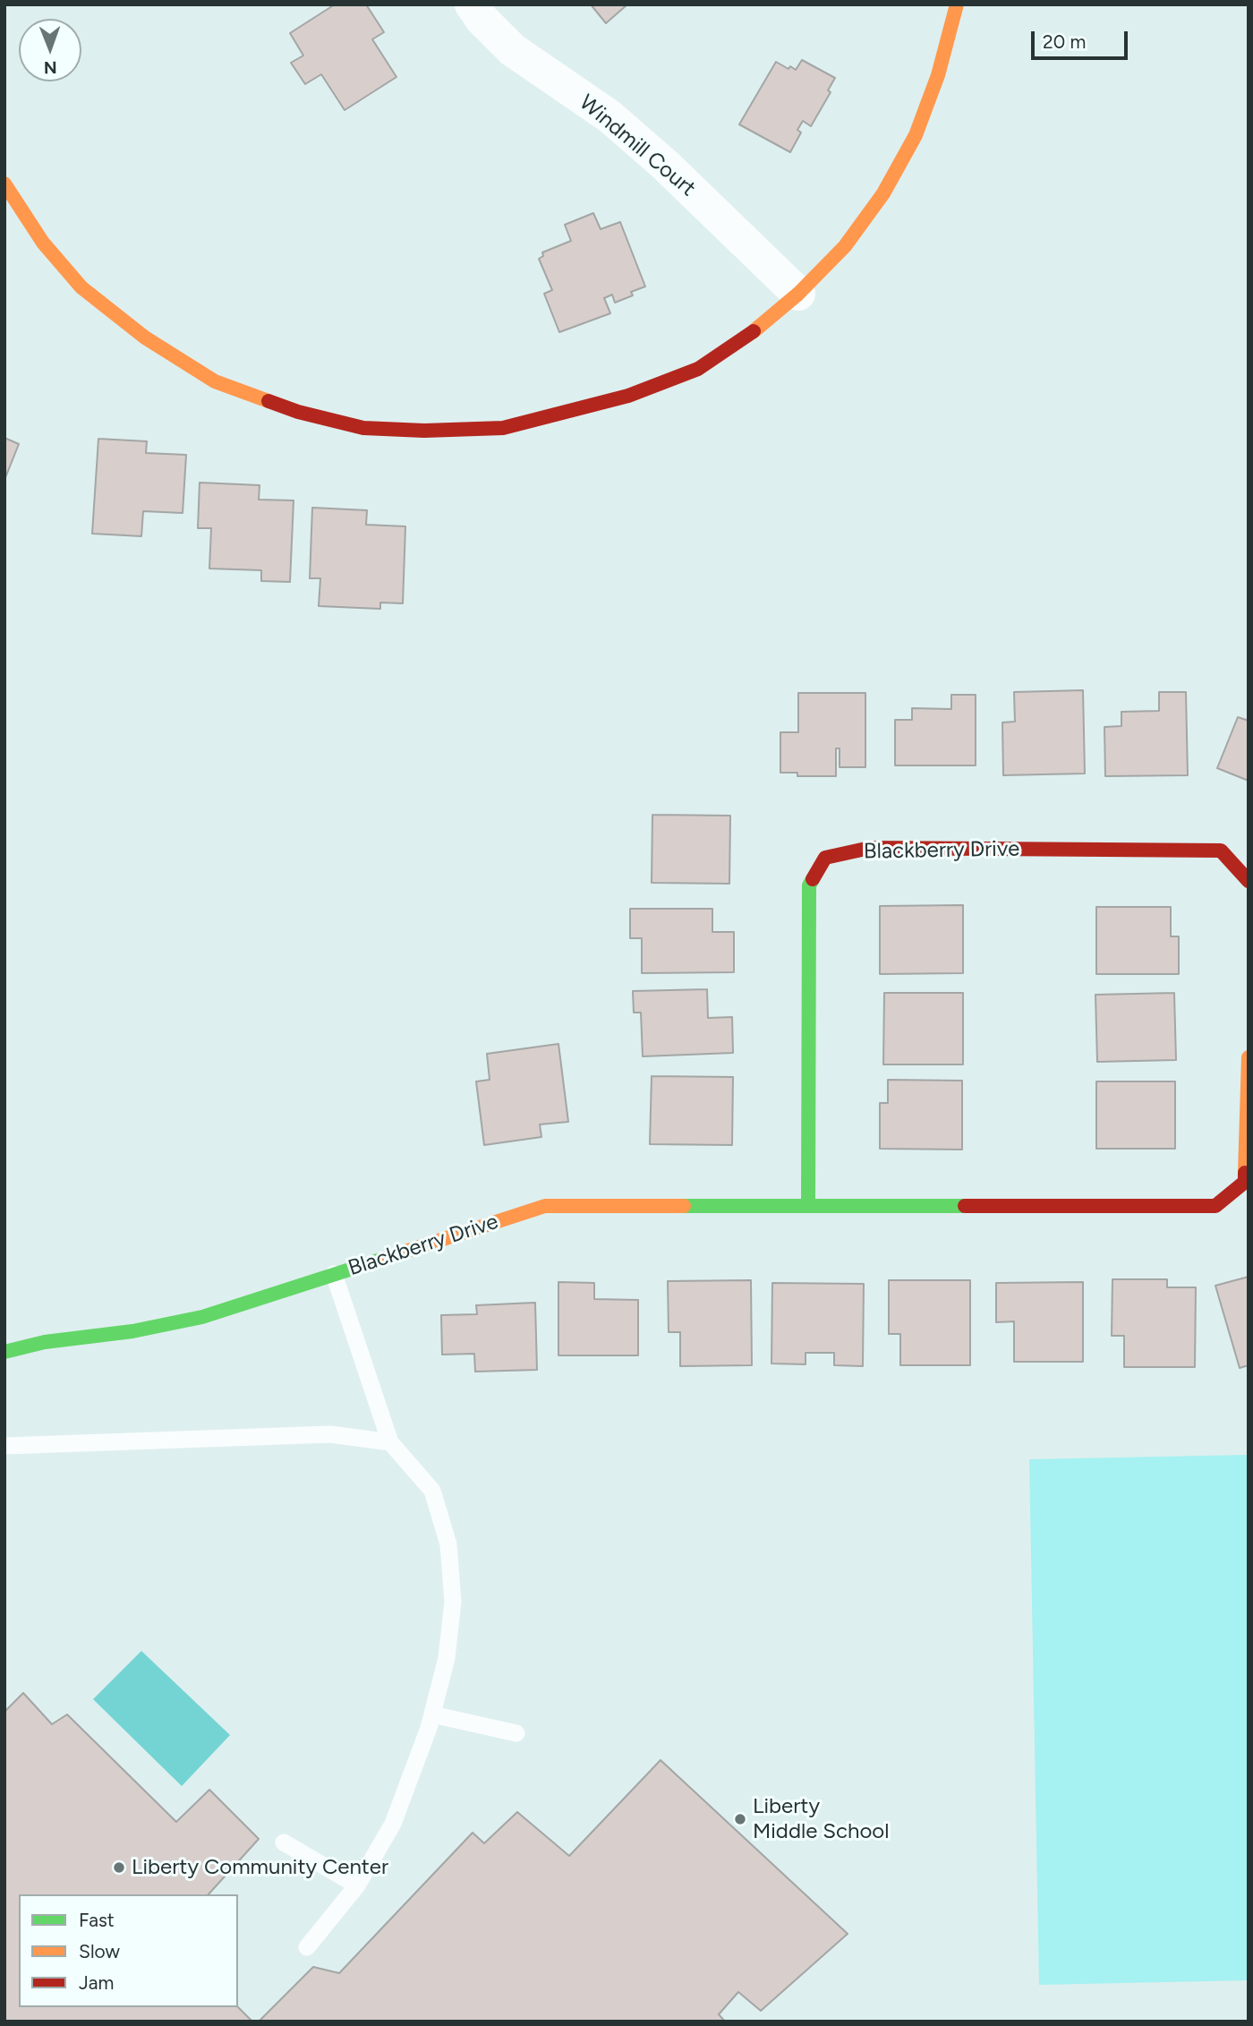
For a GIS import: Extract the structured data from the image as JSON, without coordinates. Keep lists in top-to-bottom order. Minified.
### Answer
{"streets":{"street":["Windmill Court","Blackberry Drive"]},"places":["Liberty Middle School","Liberty Community Center"],"legend":["Fast","Slow","Jam"],"scale_bar":"20 m","north":"bottom"}
